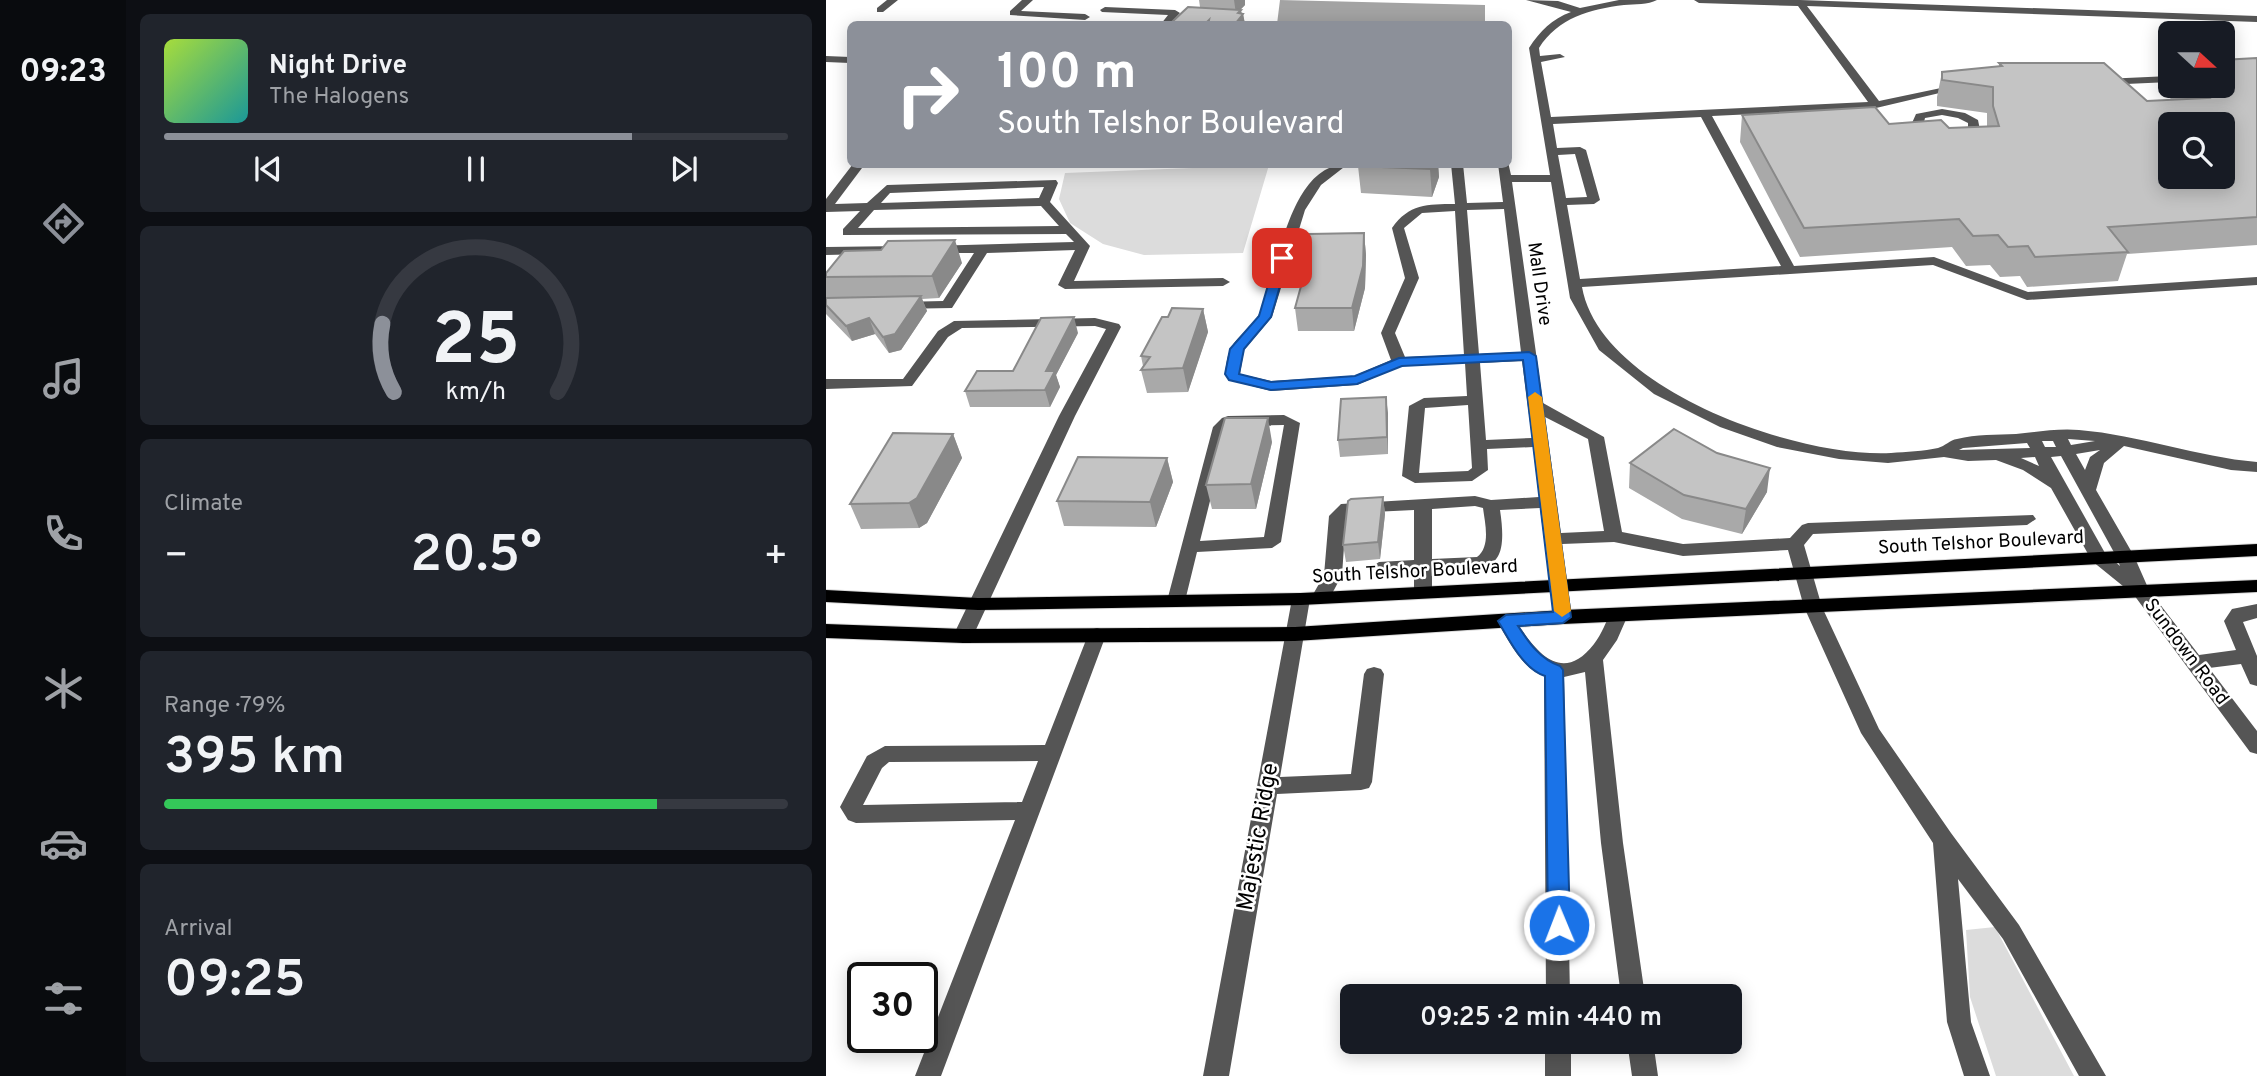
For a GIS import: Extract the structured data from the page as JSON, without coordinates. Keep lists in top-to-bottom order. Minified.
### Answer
{"streets":{"main road":["South Telshor Boulevard"],"street":["Mall Drive","Sundown Road","Majestic Ridge"]},"crossings":[["Mall Drive","South Telshor Boulevard"],["South Telshor Boulevard","Sundown Road"],["South Telshor Boulevard","Majestic Ridge"]],"north":"right","page":{"tabs":"09:23","turn":["100 m","South Telshor Boulevard"],"song":["Night Drive","The Halogens"],"tile":["Climate",["Range · 79%","395 km"],["Arrival","09:25"]],"heat":["−","20.5°","+"],"limit":"30","trip":"09:25 · 2 min · 440 m","gauge":["25","km/h"]}}
